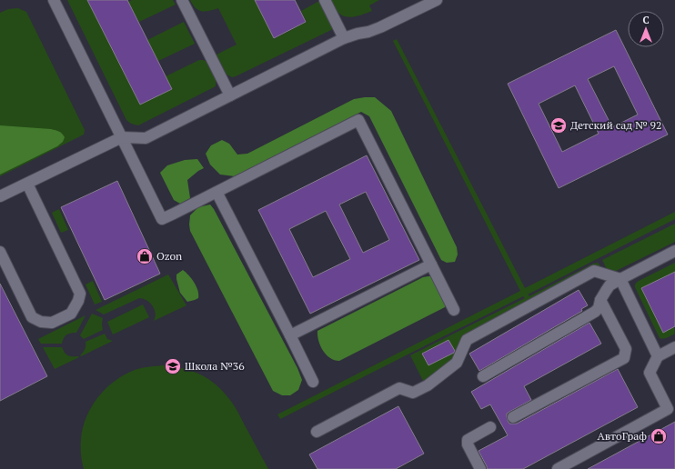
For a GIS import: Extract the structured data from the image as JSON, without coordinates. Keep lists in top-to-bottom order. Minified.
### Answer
{"places":{"school or university":["Детский сад № 92","Школа №36"],"shop":["Ozon","АвтоГраф"]},"north":"top"}
